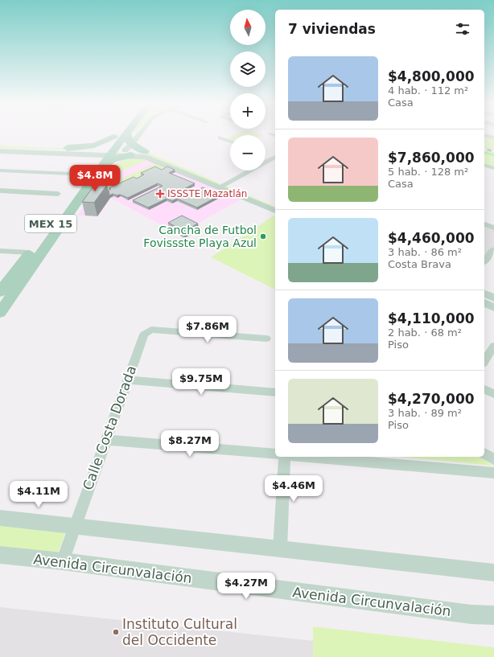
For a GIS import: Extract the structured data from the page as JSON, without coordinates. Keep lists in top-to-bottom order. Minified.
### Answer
{"streets":{"main road":["MEX 15"],"street":["Calle Costa Dorada","Avenida Circunvalación"]},"crossings":[["Calle Costa Dorada","Avenida Circunvalación"]],"places":{"health":["ISSSTE Mazatlán"],"other":["Cancha de Futbol Fovissste Playa Azul","Instituto Cultural del Occidente"]},"north":"top","page":{"map_buttons":["+","−"],"heading":"7 viviendas","list":[{"name":"$4,800,000","note":"4 hab. · 112 m² · Casa"},{"name":"$7,860,000","note":"5 hab. · 128 m² · Casa"},{"name":"$4,460,000","note":"3 hab. · 86 m² · Costa Brava"},{"name":"$4,110,000","note":"2 hab. · 68 m² · Piso"},{"name":"$4,270,000","note":"3 hab. · 89 m² · Piso"}],"price":["$4.8M","$7.86M","$9.75M","$8.27M","$4.46M","$4.11M","$4.27M"]}}
